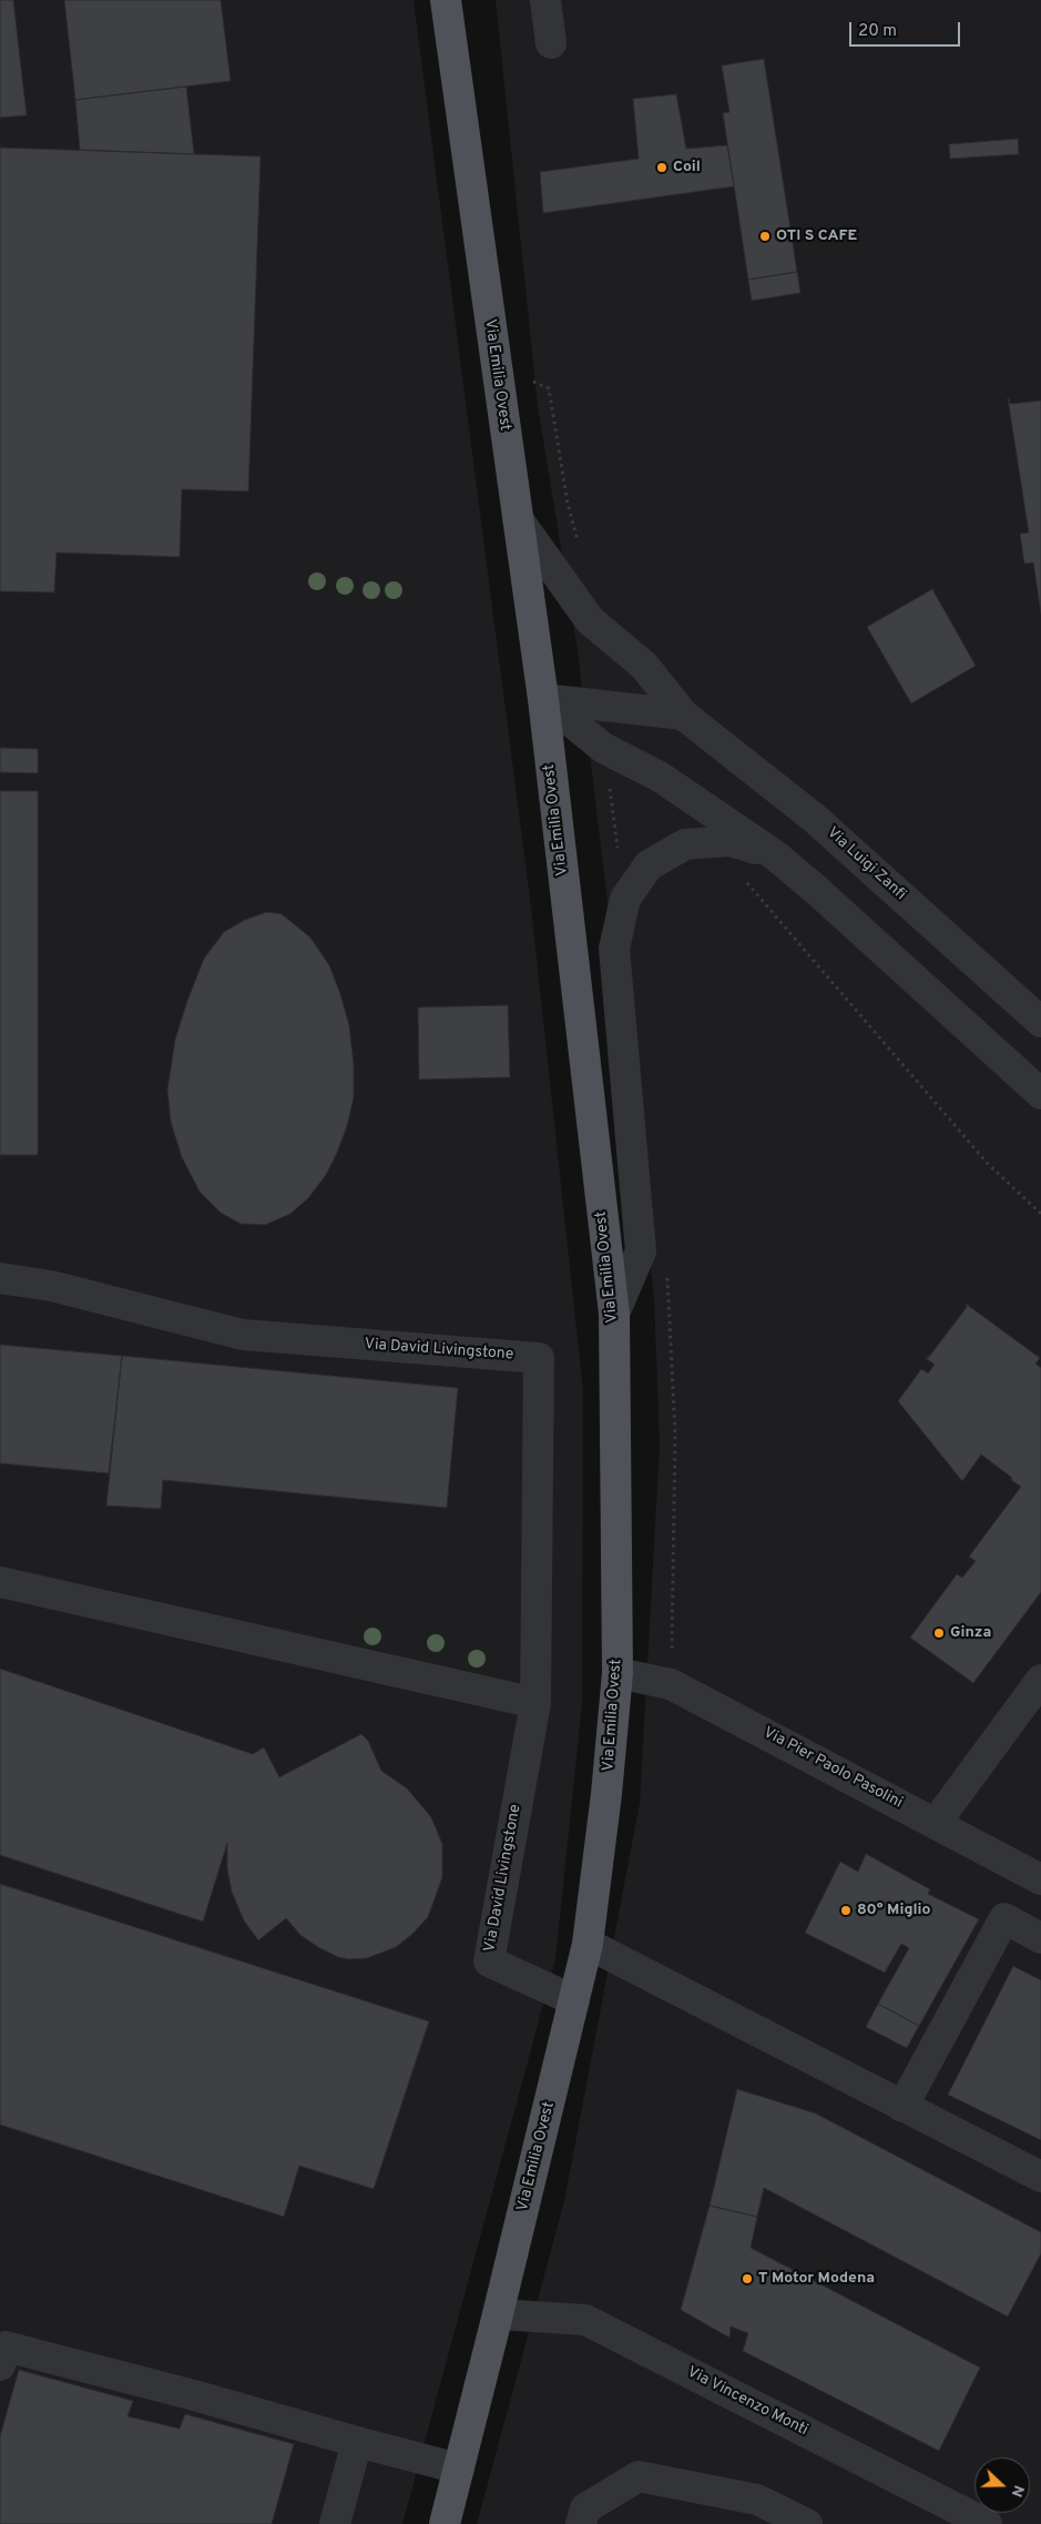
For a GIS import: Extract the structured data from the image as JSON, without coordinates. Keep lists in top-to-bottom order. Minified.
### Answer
{"streets":{"main road":["Via Emilia Ovest"],"street":["Via Luigi Zanfi","Via David Livingstone","Via Pier Paolo Pasolini","Via Vincenzo Monti"]},"crossings":[["Via Emilia Ovest","Via Luigi Zanfi"],["Via Emilia Ovest","Via David Livingstone"],["Via Emilia Ovest","Via Pier Paolo Pasolini"],["Via Emilia Ovest","Via Vincenzo Monti"]],"places":["Coil","OTI S CAFE","Ginza","80° Miglio","T Motor Modena"],"scale_bar":"20 m","north":"right"}
